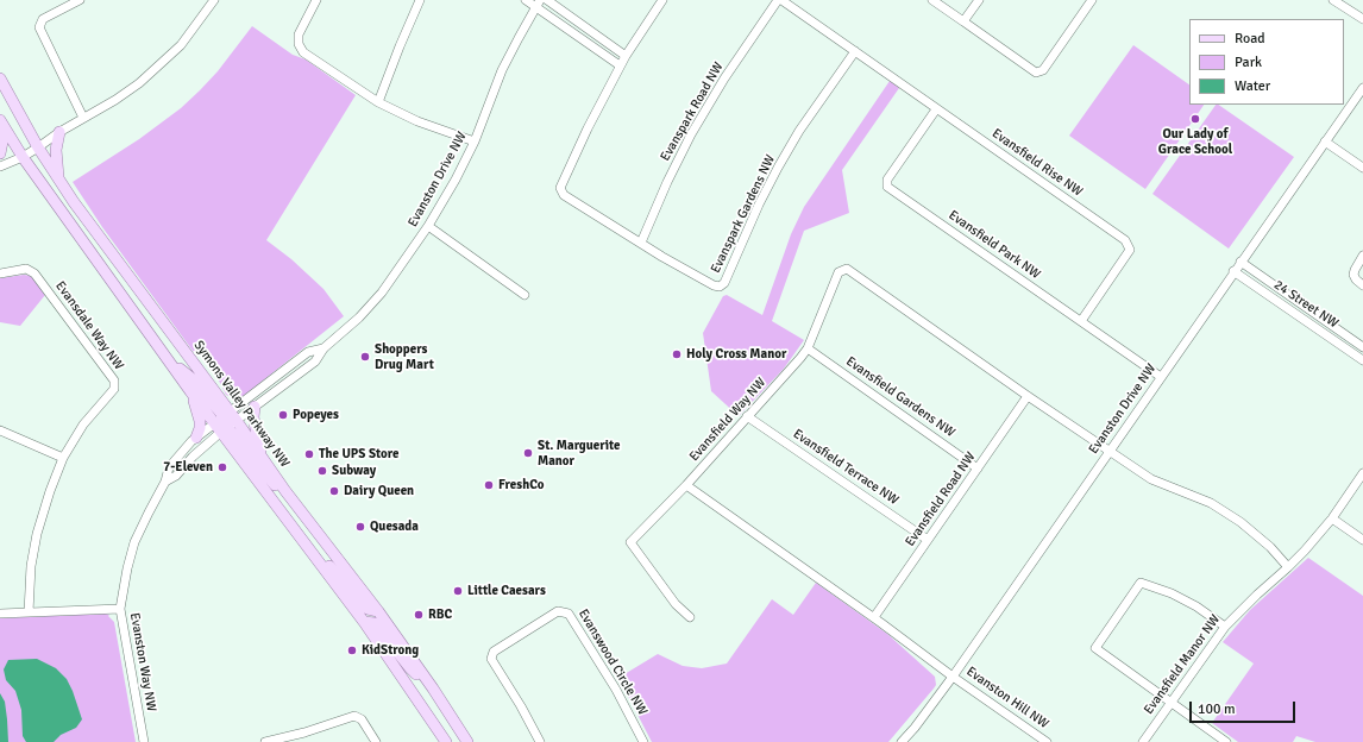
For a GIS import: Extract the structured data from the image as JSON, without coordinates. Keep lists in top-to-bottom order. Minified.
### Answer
{"streets":{"main road":["Symons Valley Parkway NW"],"street":["Evanspark Road NW","Evansfield Rise NW","Evanston Drive NW","Evanspark Gardens NW","Evansfield Park NW","24 Street NW","Evansdale Way NW","Evansfield Gardens NW","Evansfield Way NW","Evansfield Terrace NW","Evansfield Road NW","Evanston Way NW","Evanswood Circle NW","Evansfield Manor NW","Evanston Hill NW"]},"crossings":[["Evanspark Road NW","Evanspark Gardens NW"],["Evansfield Rise NW","Evanspark Gardens NW"],["Evansfield Rise NW","Evansfield Park NW"],["Evanston Drive NW","Evansfield Park NW"],["Evanston Drive NW","24 Street NW"],["Evanston Drive NW","Symons Valley Parkway NW"],["Evanston Drive NW","Evansfield Way NW"],["Evanston Drive NW","Evanston Way NW"],["Evanston Drive NW","Evanston Hill NW"],["Evansfield Gardens NW","Evansfield Way NW"],["Evansfield Gardens NW","Evansfield Road NW"],["Evansfield Way NW","Evansfield Terrace NW"],["Evansfield Way NW","Evansfield Road NW"],["Evansfield Way NW","Evansfield Manor NW"],["Evansfield Terrace NW","Evansfield Road NW"]],"places":["Our Lady of Grace School","Holy Cross Manor","Shoppers Drug Mart","Popeyes","St. Marguerite Manor","The UPS Store","7-Eleven","Subway","FreshCo","Dairy Queen","Quesada","Little Caesars","RBC","KidStrong"],"legend":["Road","Park","Water"],"scale_bar":"100 m"}
